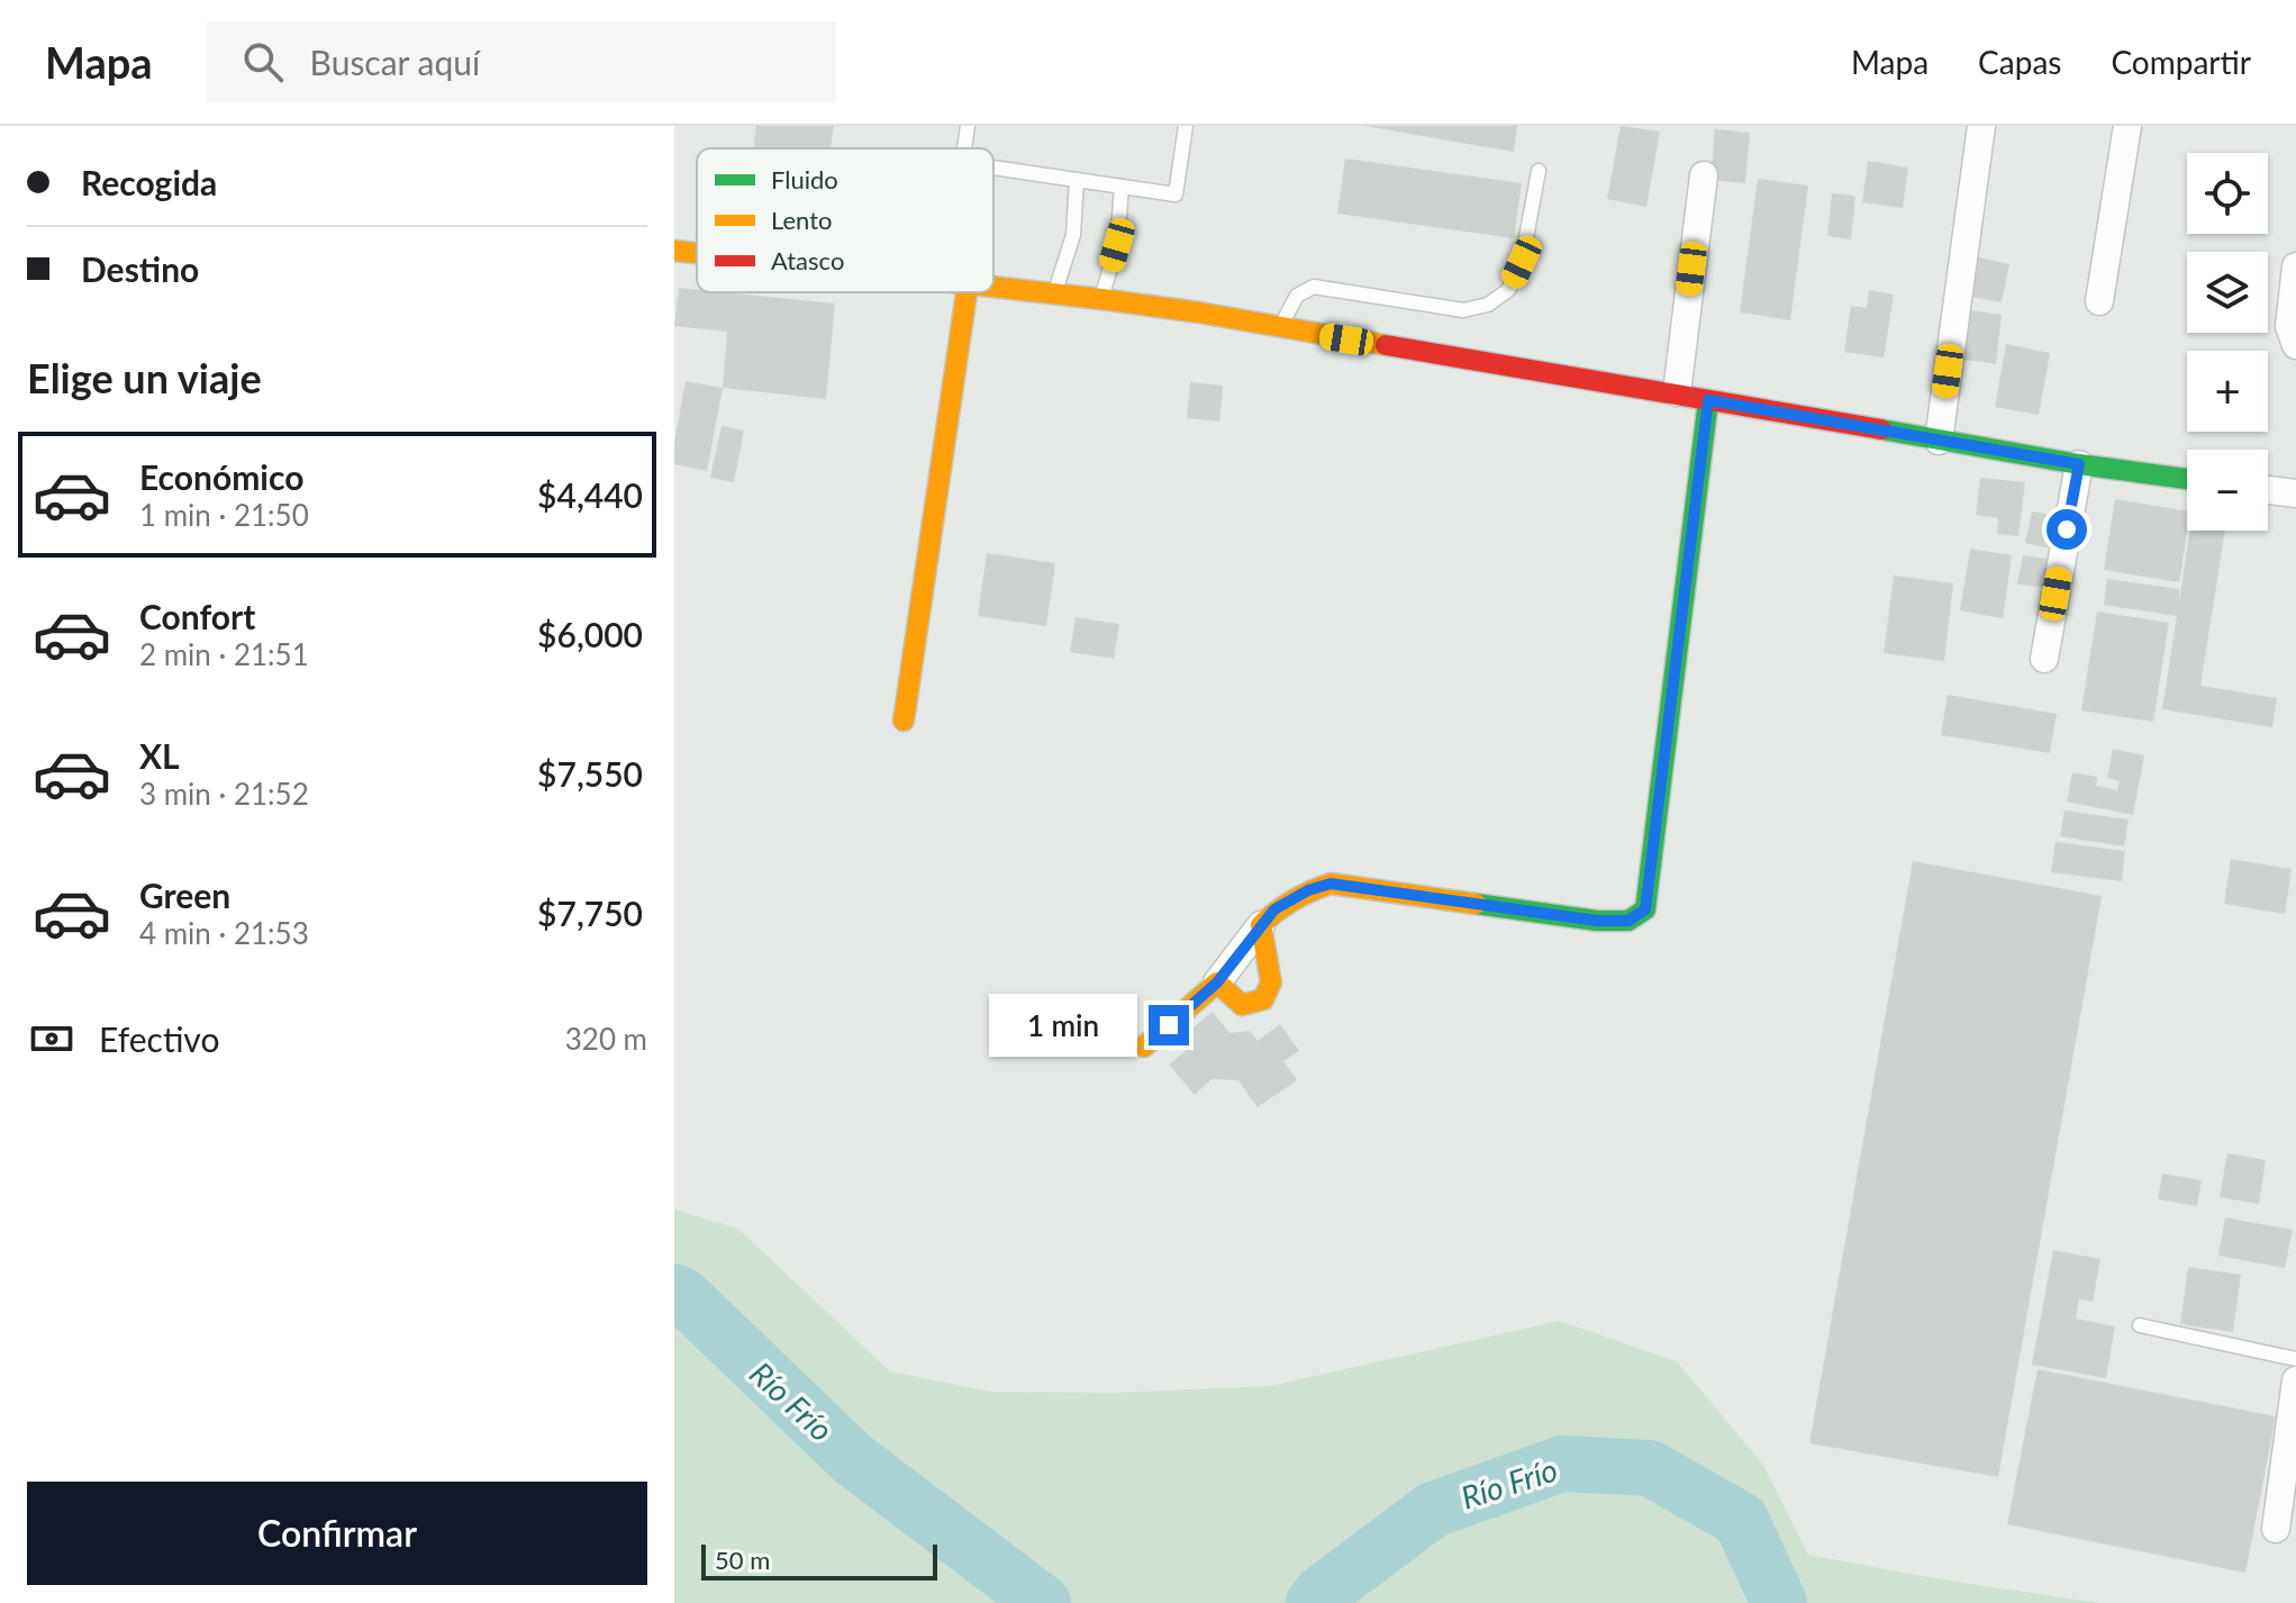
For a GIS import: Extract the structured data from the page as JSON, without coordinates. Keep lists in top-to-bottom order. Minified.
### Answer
{"water":["Río Frío"],"legend":["Fluido","Lento","Atasco"],"scale_bar":"50 m","page":{"header":"Mapa","search":"Buscar aquí","nav":["Mapa","Capas","Compartir"],"banner":["Recogida","Destino"],"map_buttons":["+","−"],"heading":"Elige un viaje","list":[{"name":"Económico","note":"1 min · 21:50","value":"$4,440"},{"name":"Confort","note":"2 min · 21:51","value":"$6,000"},{"name":"XL","note":"3 min · 21:52","value":"$7,550"},{"name":"Green","note":"4 min · 21:53","value":"$7,750"}],"pay":["Efectivo","320 m"],"bubble":"1 min","buttons":"Confirmar","scale":"50 m"}}
